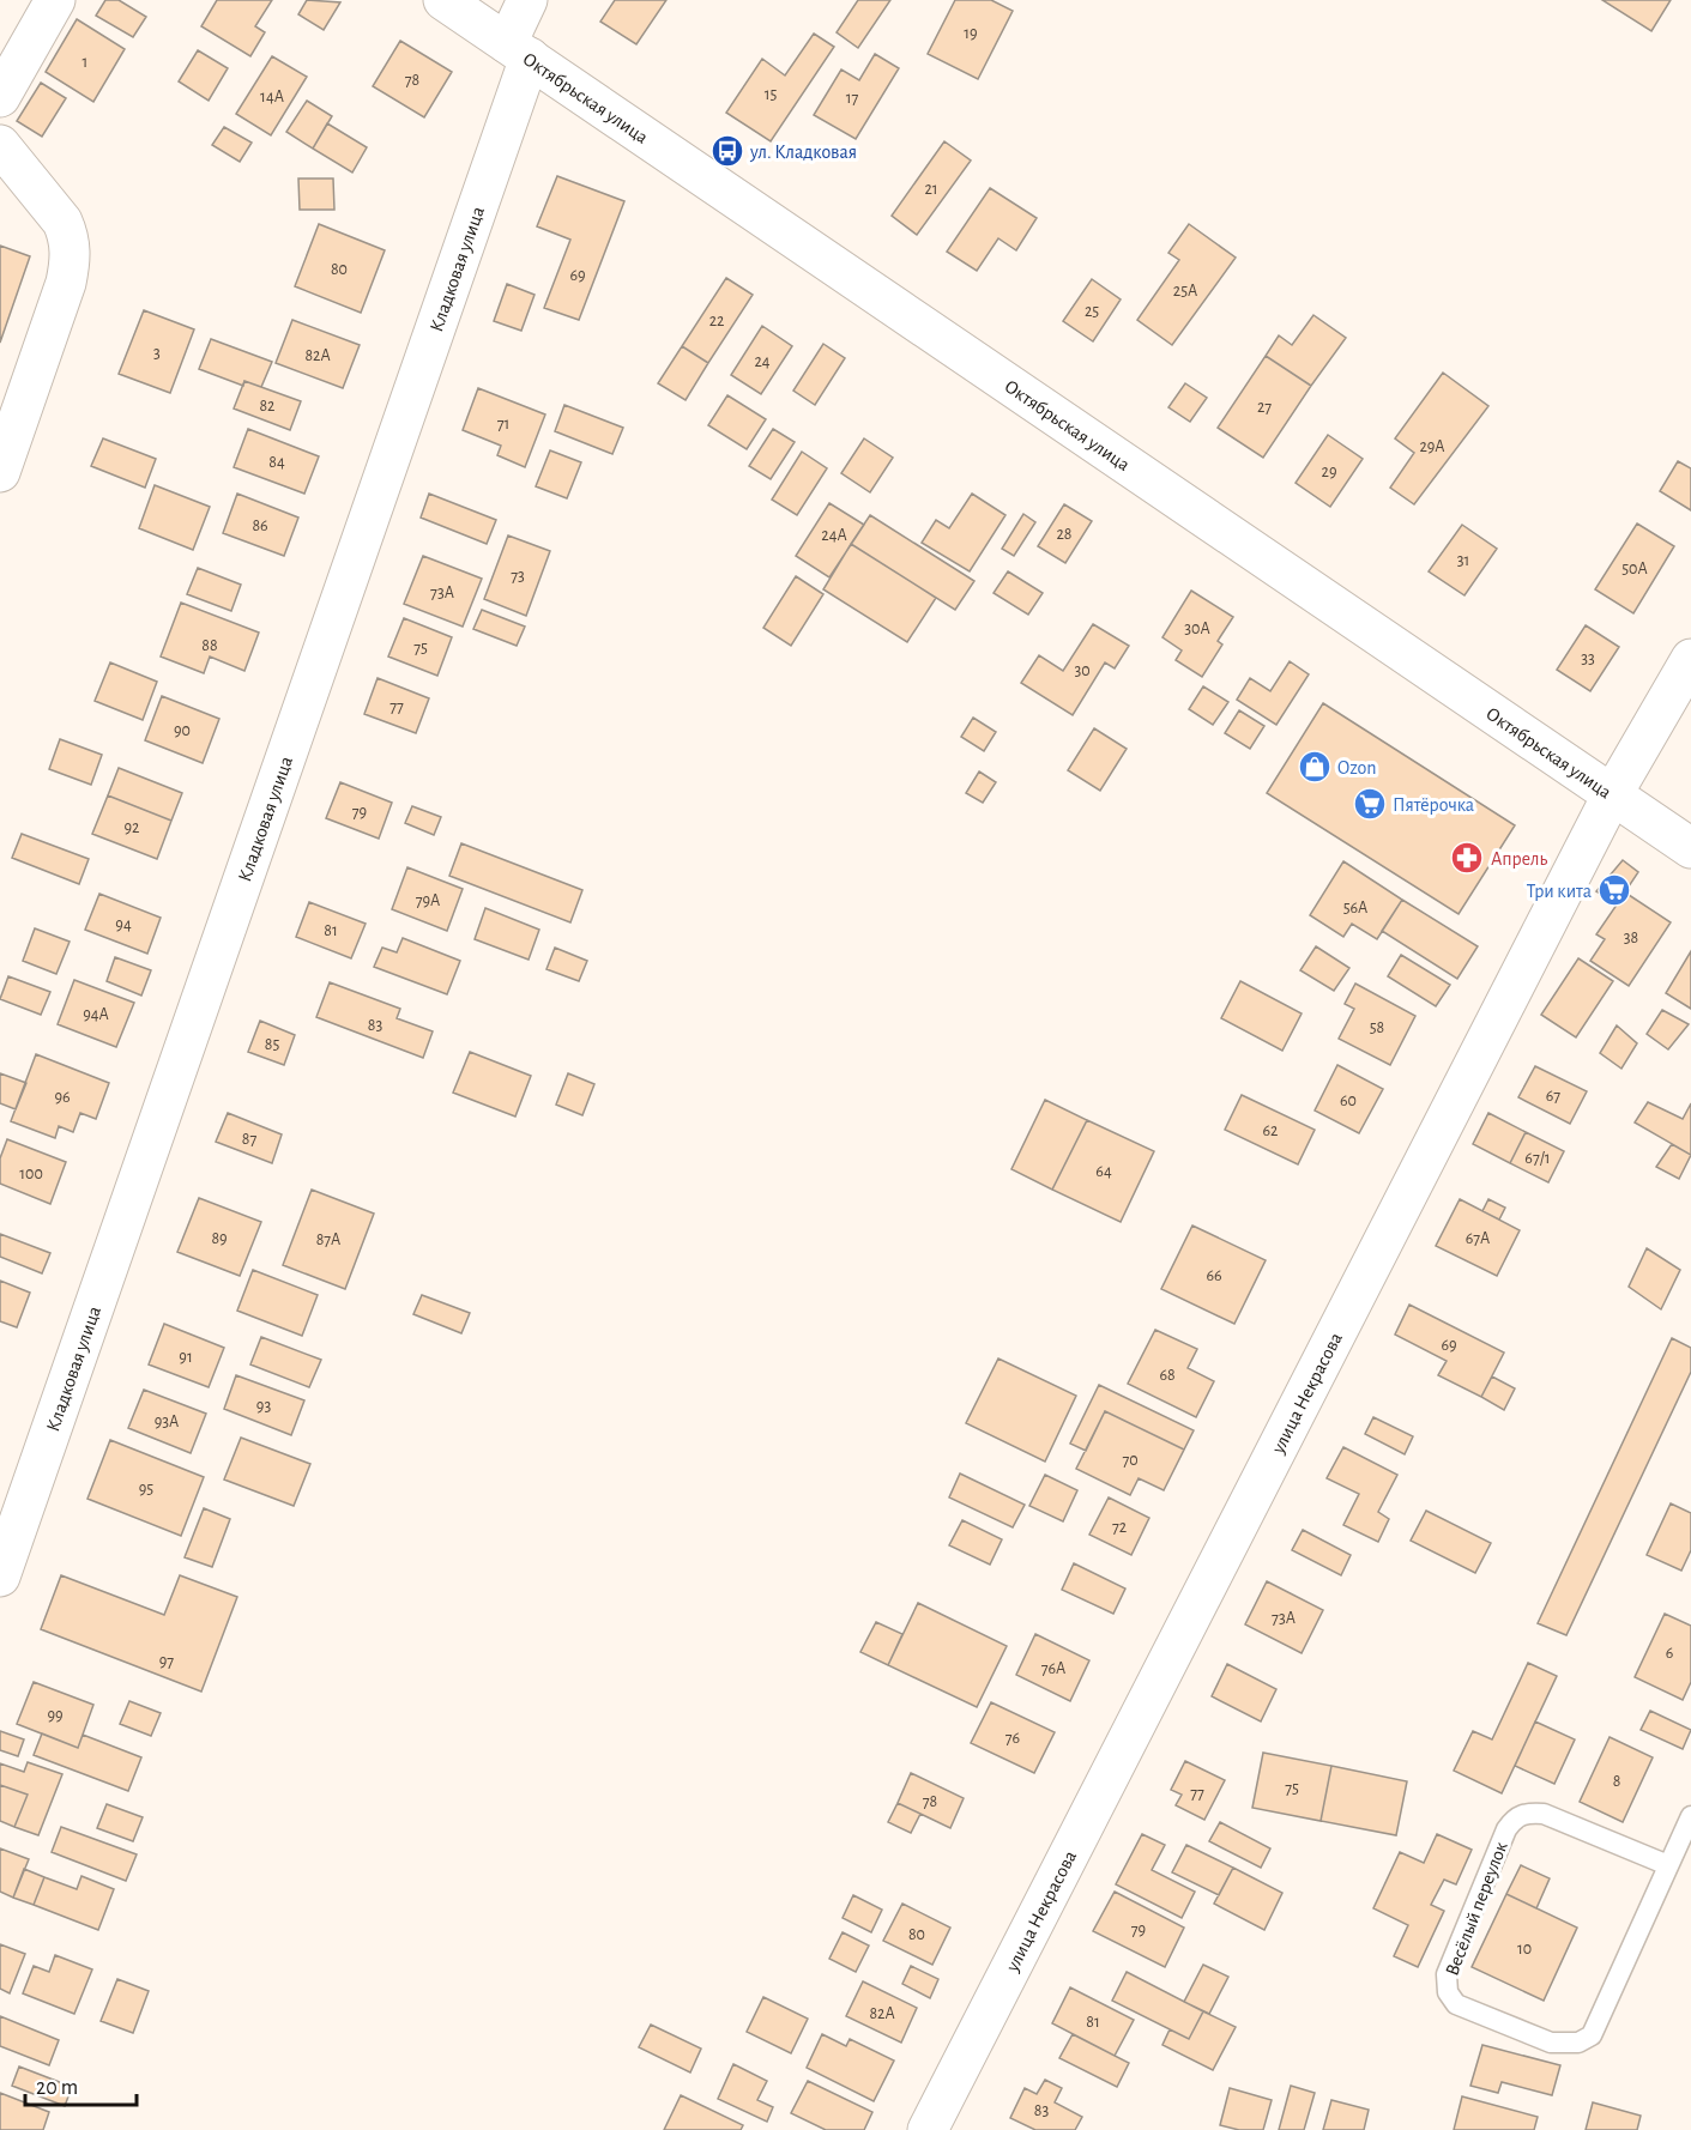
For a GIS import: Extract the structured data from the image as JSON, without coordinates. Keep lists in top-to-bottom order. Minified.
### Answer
{"streets":{"street":["Октябрьская улица","Кладковая улица","улица Некрасова"],"lane":["Весёлый переулок"]},"crossings":[["Октябрьская улица","Кладковая улица"],["Октябрьская улица","улица Некрасова"]],"places":{"bus stop":["ул. Кладковая"],"shop":["Ozon"],"supermarket":["Пятёрочка","Три кита"],"pharmacy":["Апрель"]},"house_numbers":["19","1","78","15","14А","17","21","80","69","25А","25","22","3","82А","24","82","27","71","29А","84","29","86","28","24А","31","50А","73","73А","30А","88","75","33","30","77","90","79","92","79А","56А","94","81","38","94А","83","58","85","67","96","60","62","87","67/1","64","100","89","67А","87А","66","69","91","68","93","93А","70","95","72","73А","6","97","76А","99","76","8","75","77","78","79","80","10","82А","81","83"],"scale_bar":"20 m"}
